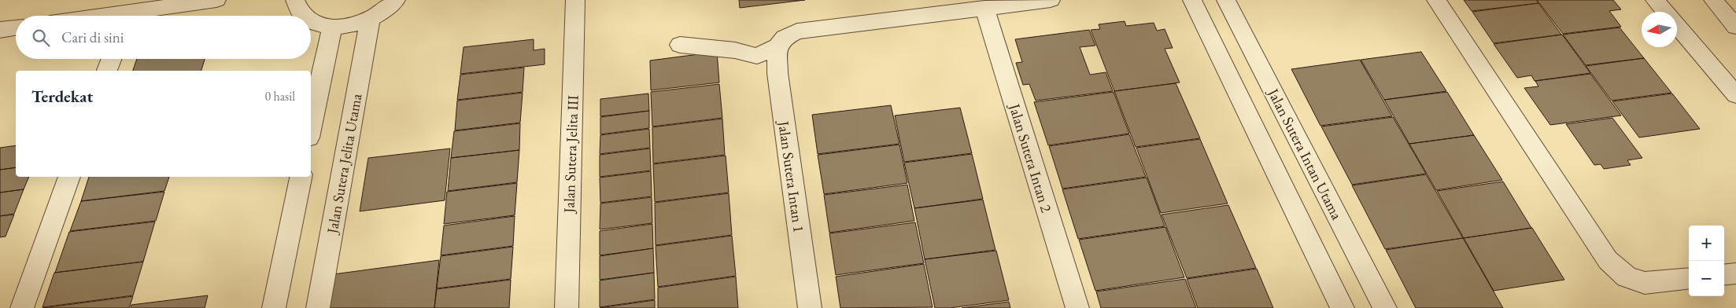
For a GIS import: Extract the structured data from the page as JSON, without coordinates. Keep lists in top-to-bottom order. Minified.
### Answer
{"streets":{"street":["Jalan Sutera Jelita III","Jalan Sutera Intan Utama","Jalan Sutera Intan 2","Jalan Sutera Jelita Utama","Jalan Sutera Intan 1"]},"north":"left","page":{"search":"Cari di sini","heading":["Terdekat","0 hasil"],"map_buttons":["+","−"]}}
